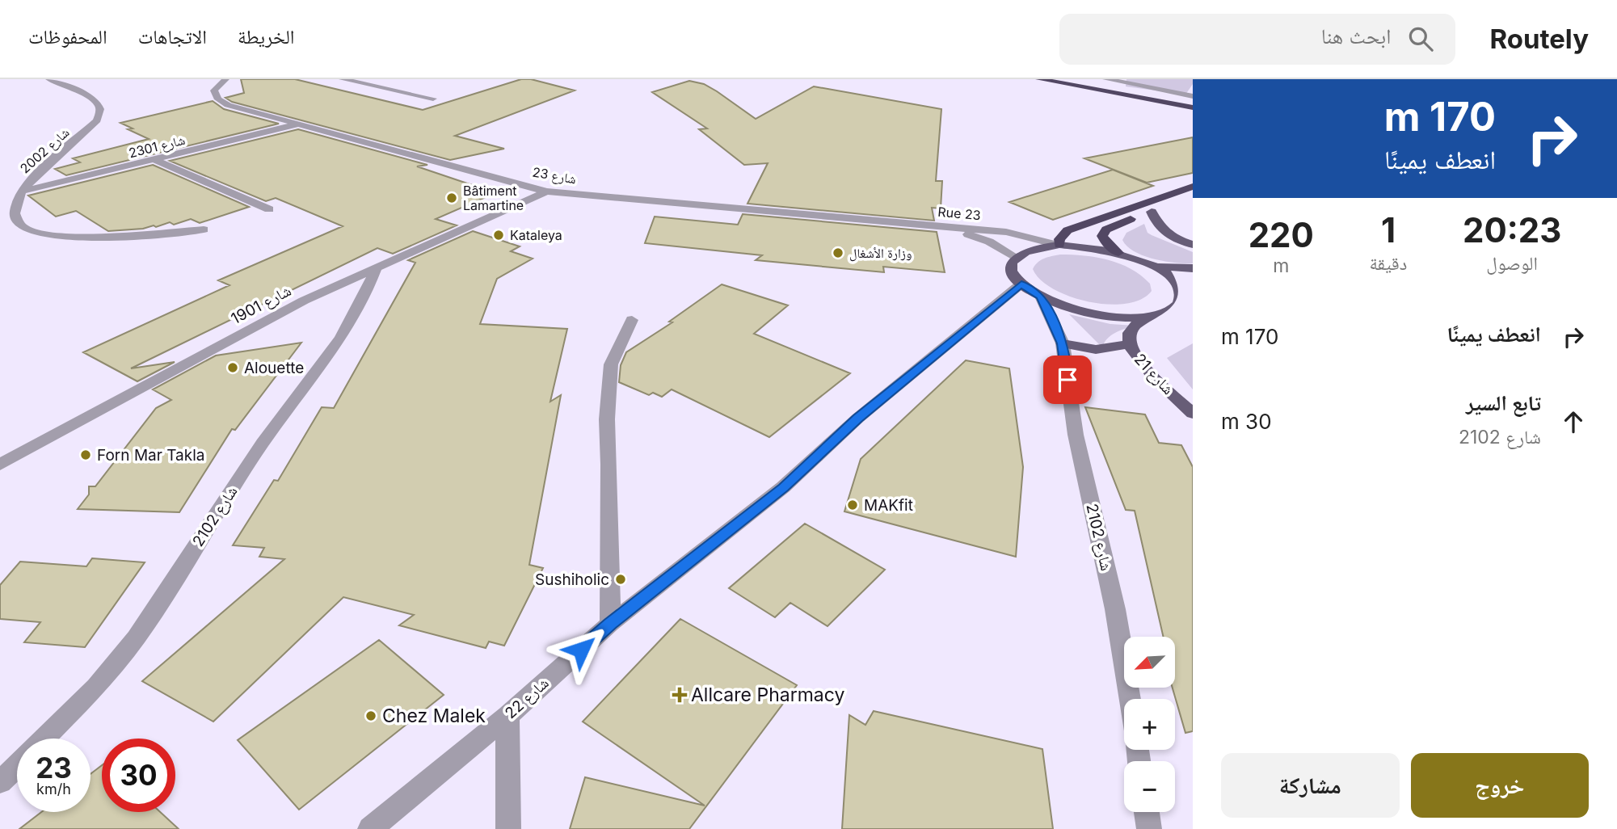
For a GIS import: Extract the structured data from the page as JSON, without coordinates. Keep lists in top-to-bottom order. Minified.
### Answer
{"streets":{"main road":["شارع 21"],"street":["شارع 2301","شارع 2002","شارع 23","Rue 23","شارع 1901","شارع 2102","شارع 22"]},"crossings":[["شارع 2301","شارع 2002"],["شارع 2301","شارع 23"],["شارع 23","Rue 23"],["شارع 23","شارع 1901"],["شارع 1901","شارع 2102"]],"places":{"other":["Bâtiment Lamartine","Kataleya","وزارة الأشغال","Alouette","Forn Mar Takla","MAKfit","Sushiholic","Chez Malek"],"health":["Allcare Pharmacy"]},"north":"bottom left","page":{"header":"Routely","search":"ابحث هنا","nav":["الخريطة","الاتجاهات","المحفوظات"],"turn":["170 m","انعطف يمينًا"],"eta":["20:23","الوصول","1","دقيقة","220","m"],"list":[{"name":"انعطف يمينًا","value":"170 m"},{"name":"تابع السير","note":"شارع 2102","value":"30 m"}],"map_buttons":["+","−"],"speed":"23 km/h","limit":"30","buttons":["خروج","مشاركة"]}}
